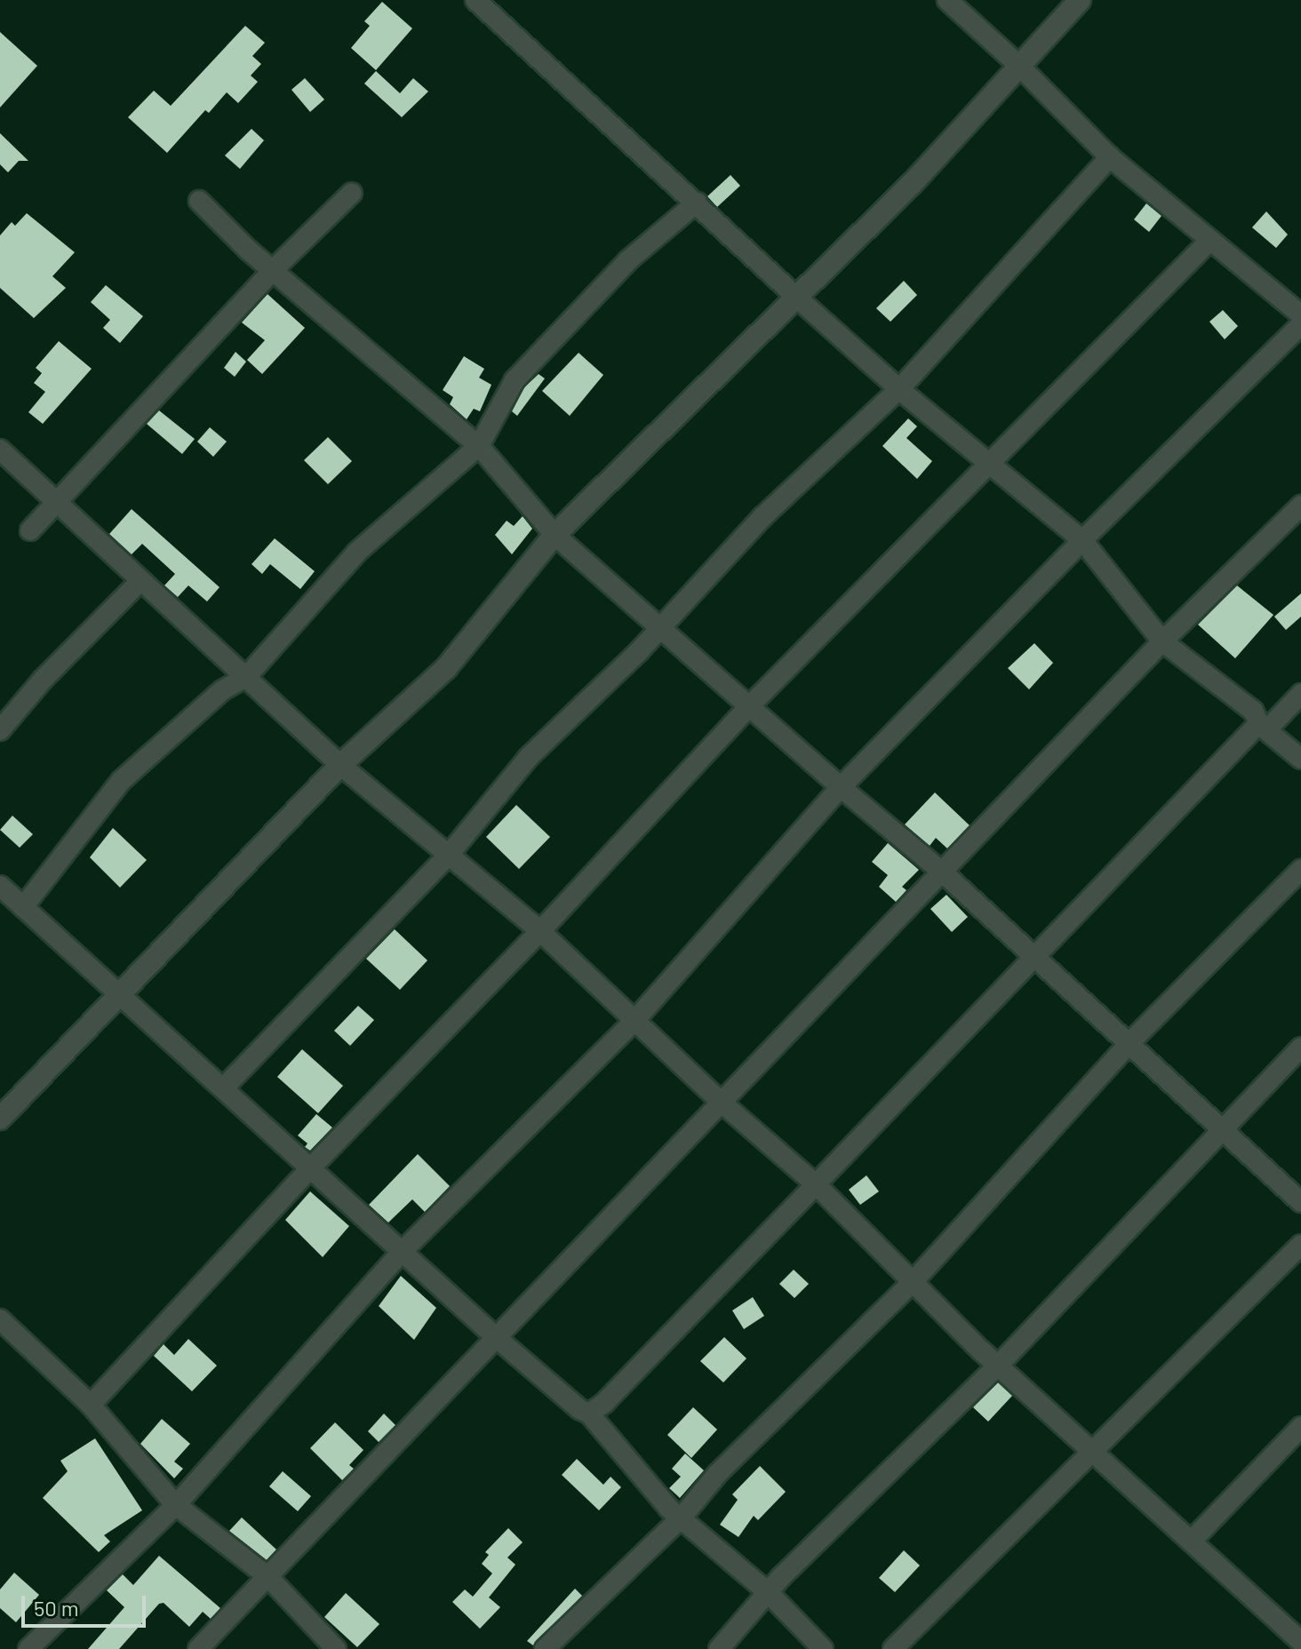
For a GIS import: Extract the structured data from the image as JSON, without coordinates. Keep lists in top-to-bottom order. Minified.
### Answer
{"scale_bar":"50 m"}
